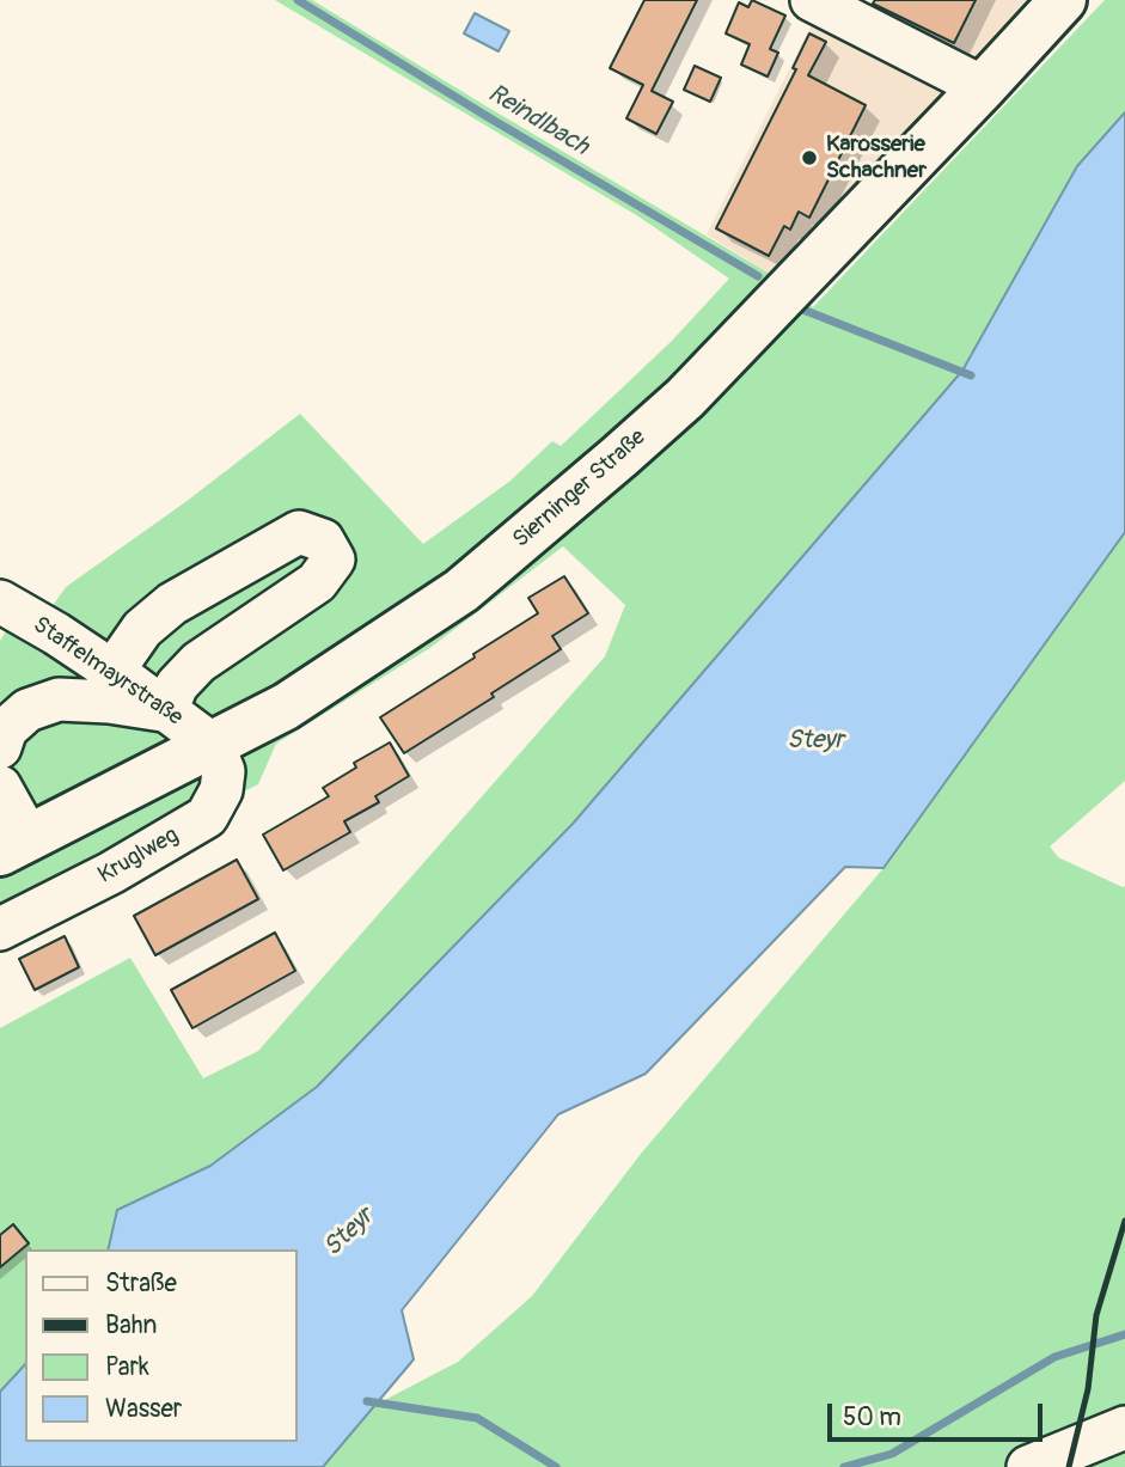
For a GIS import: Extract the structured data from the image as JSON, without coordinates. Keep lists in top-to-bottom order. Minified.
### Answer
{"streets":{"main road":["Sierninger Straße"],"street":["Staffelmayrstraße","Kruglweg"]},"crossings":[["Sierninger Straße","Staffelmayrstraße"],["Sierninger Straße","Kruglweg"],["Staffelmayrstraße","Kruglweg"]],"water":["Reindlbach","Steyr"],"places":["Karosserie Schachner"],"legend":["Straße","Bahn","Park","Wasser"],"scale_bar":"50 m"}
